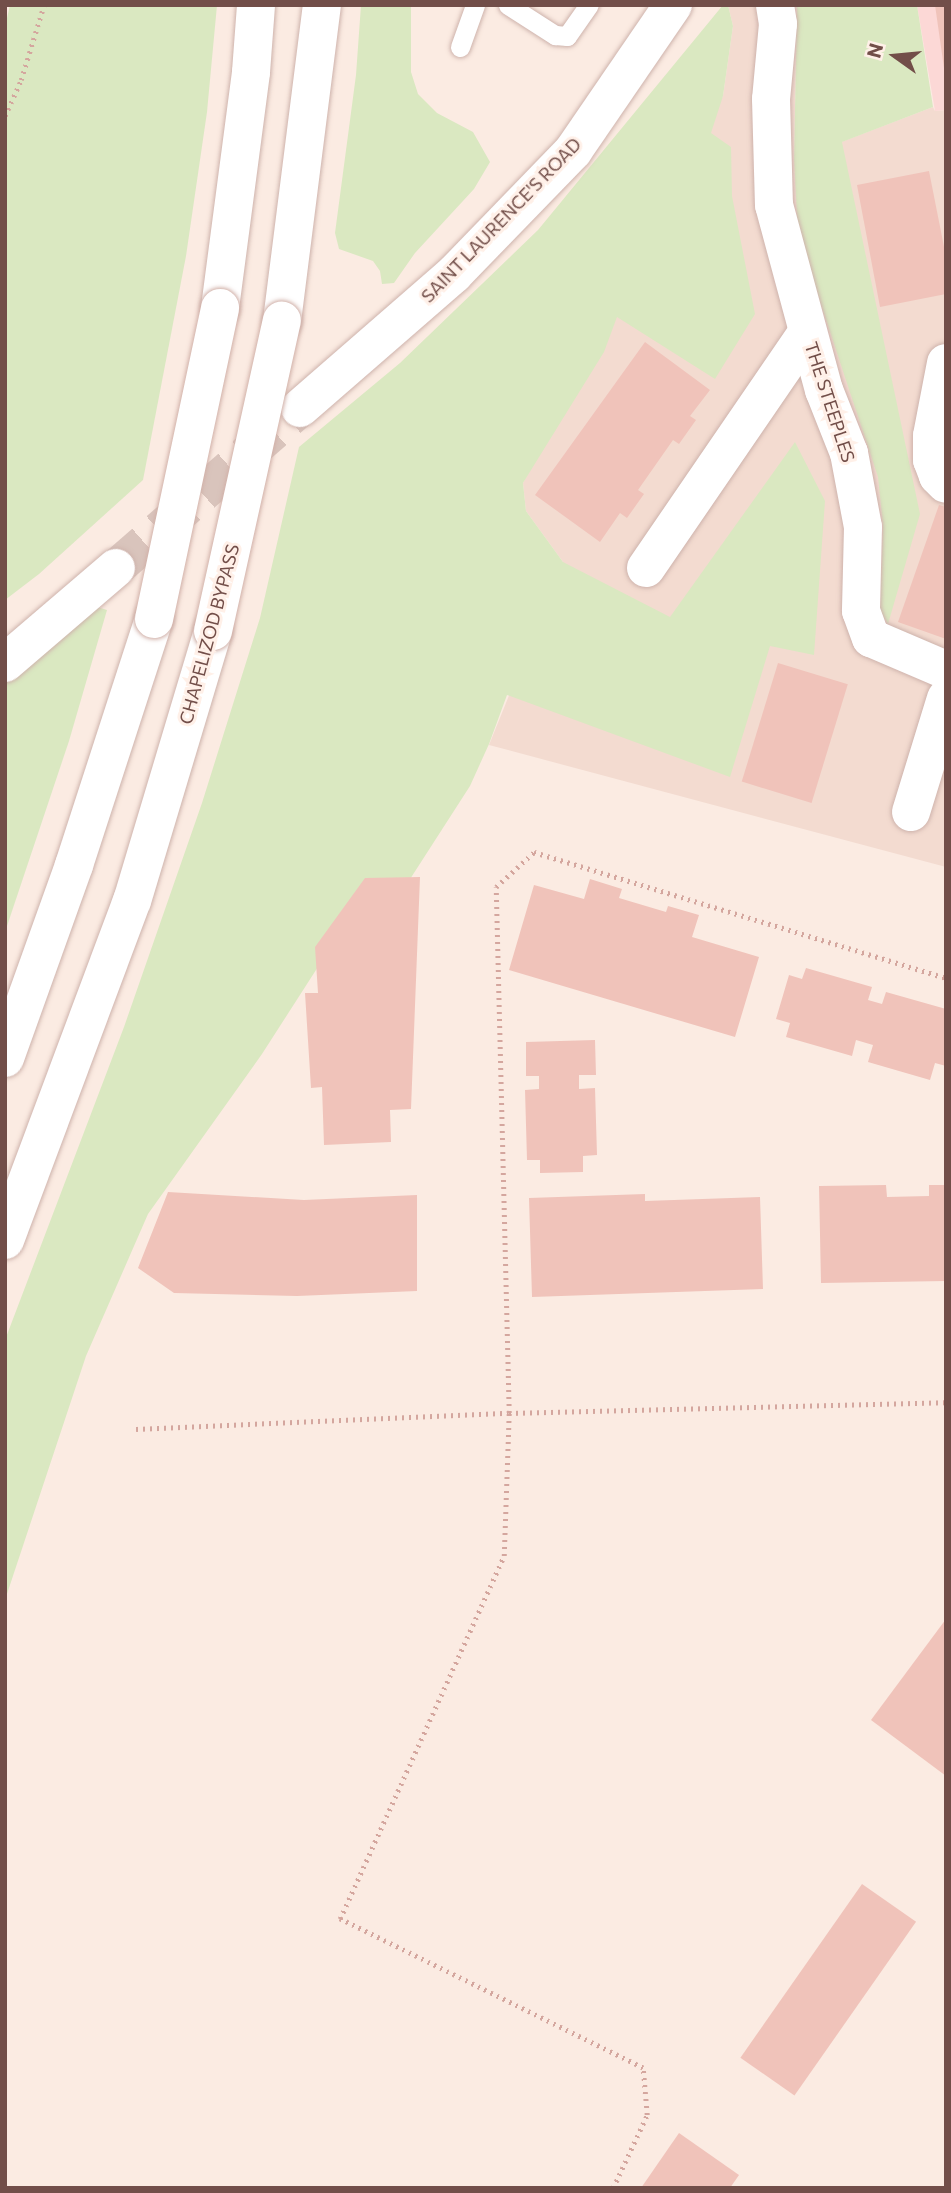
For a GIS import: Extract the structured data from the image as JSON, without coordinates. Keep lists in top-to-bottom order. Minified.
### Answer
{"streets":{"main road":["SAINT LAURENCE'S ROAD","THE STEEPLES","CHAPELIZOD BYPASS"]},"north":"left"}
